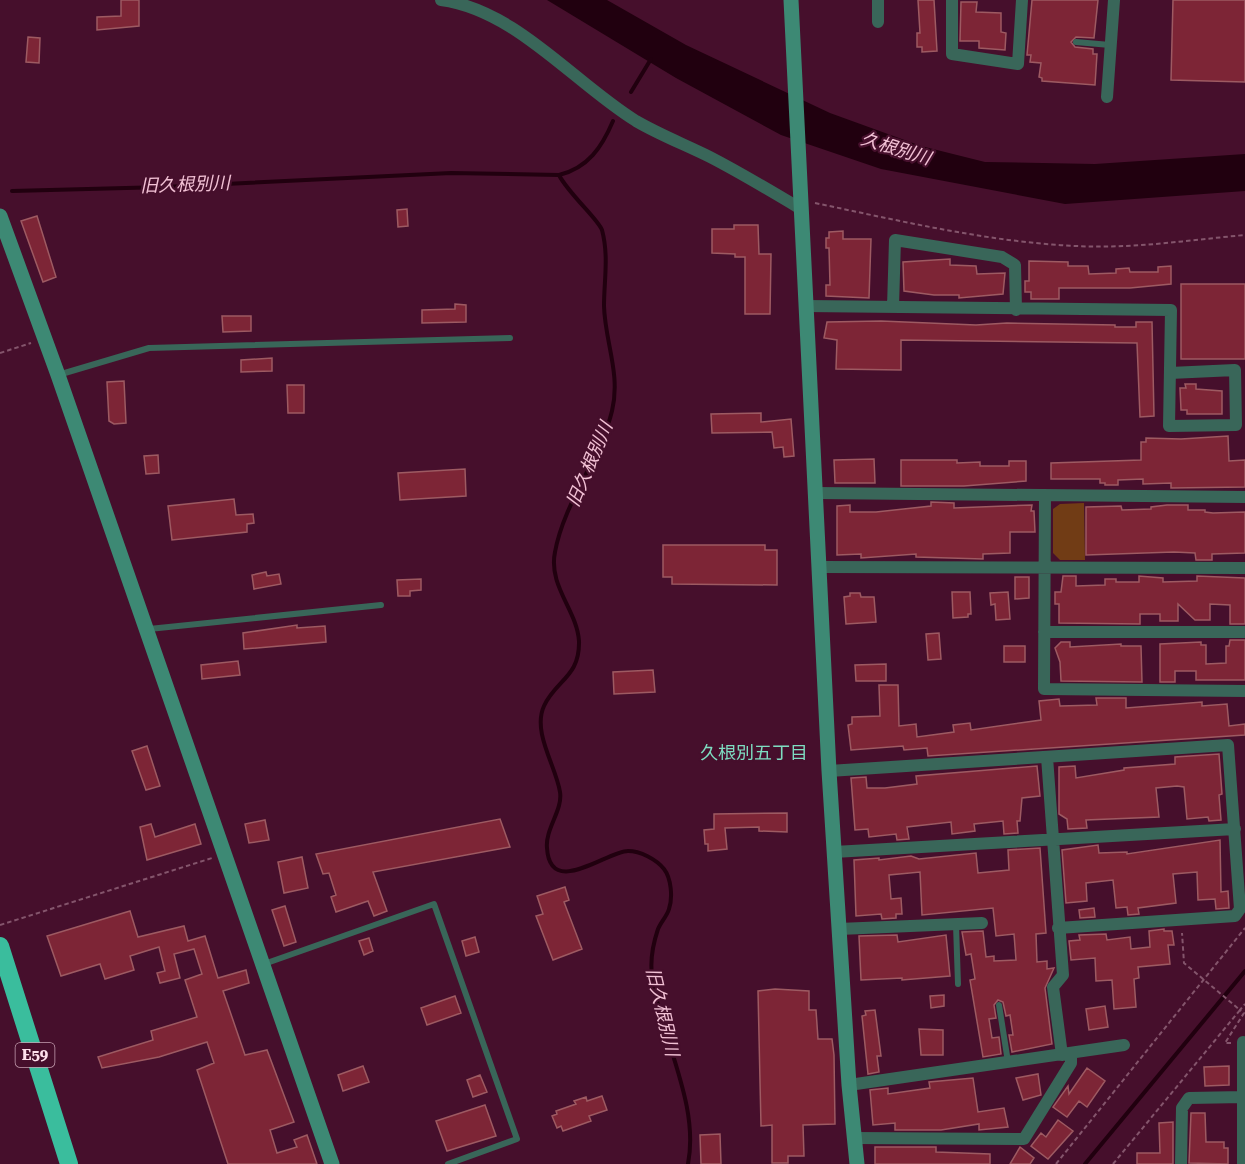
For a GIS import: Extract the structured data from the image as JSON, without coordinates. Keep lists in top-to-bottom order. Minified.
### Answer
{"streets":{"highway":["E59"]},"districts":["久根別五丁目"],"water":["久根別川","旧久根別川"]}
